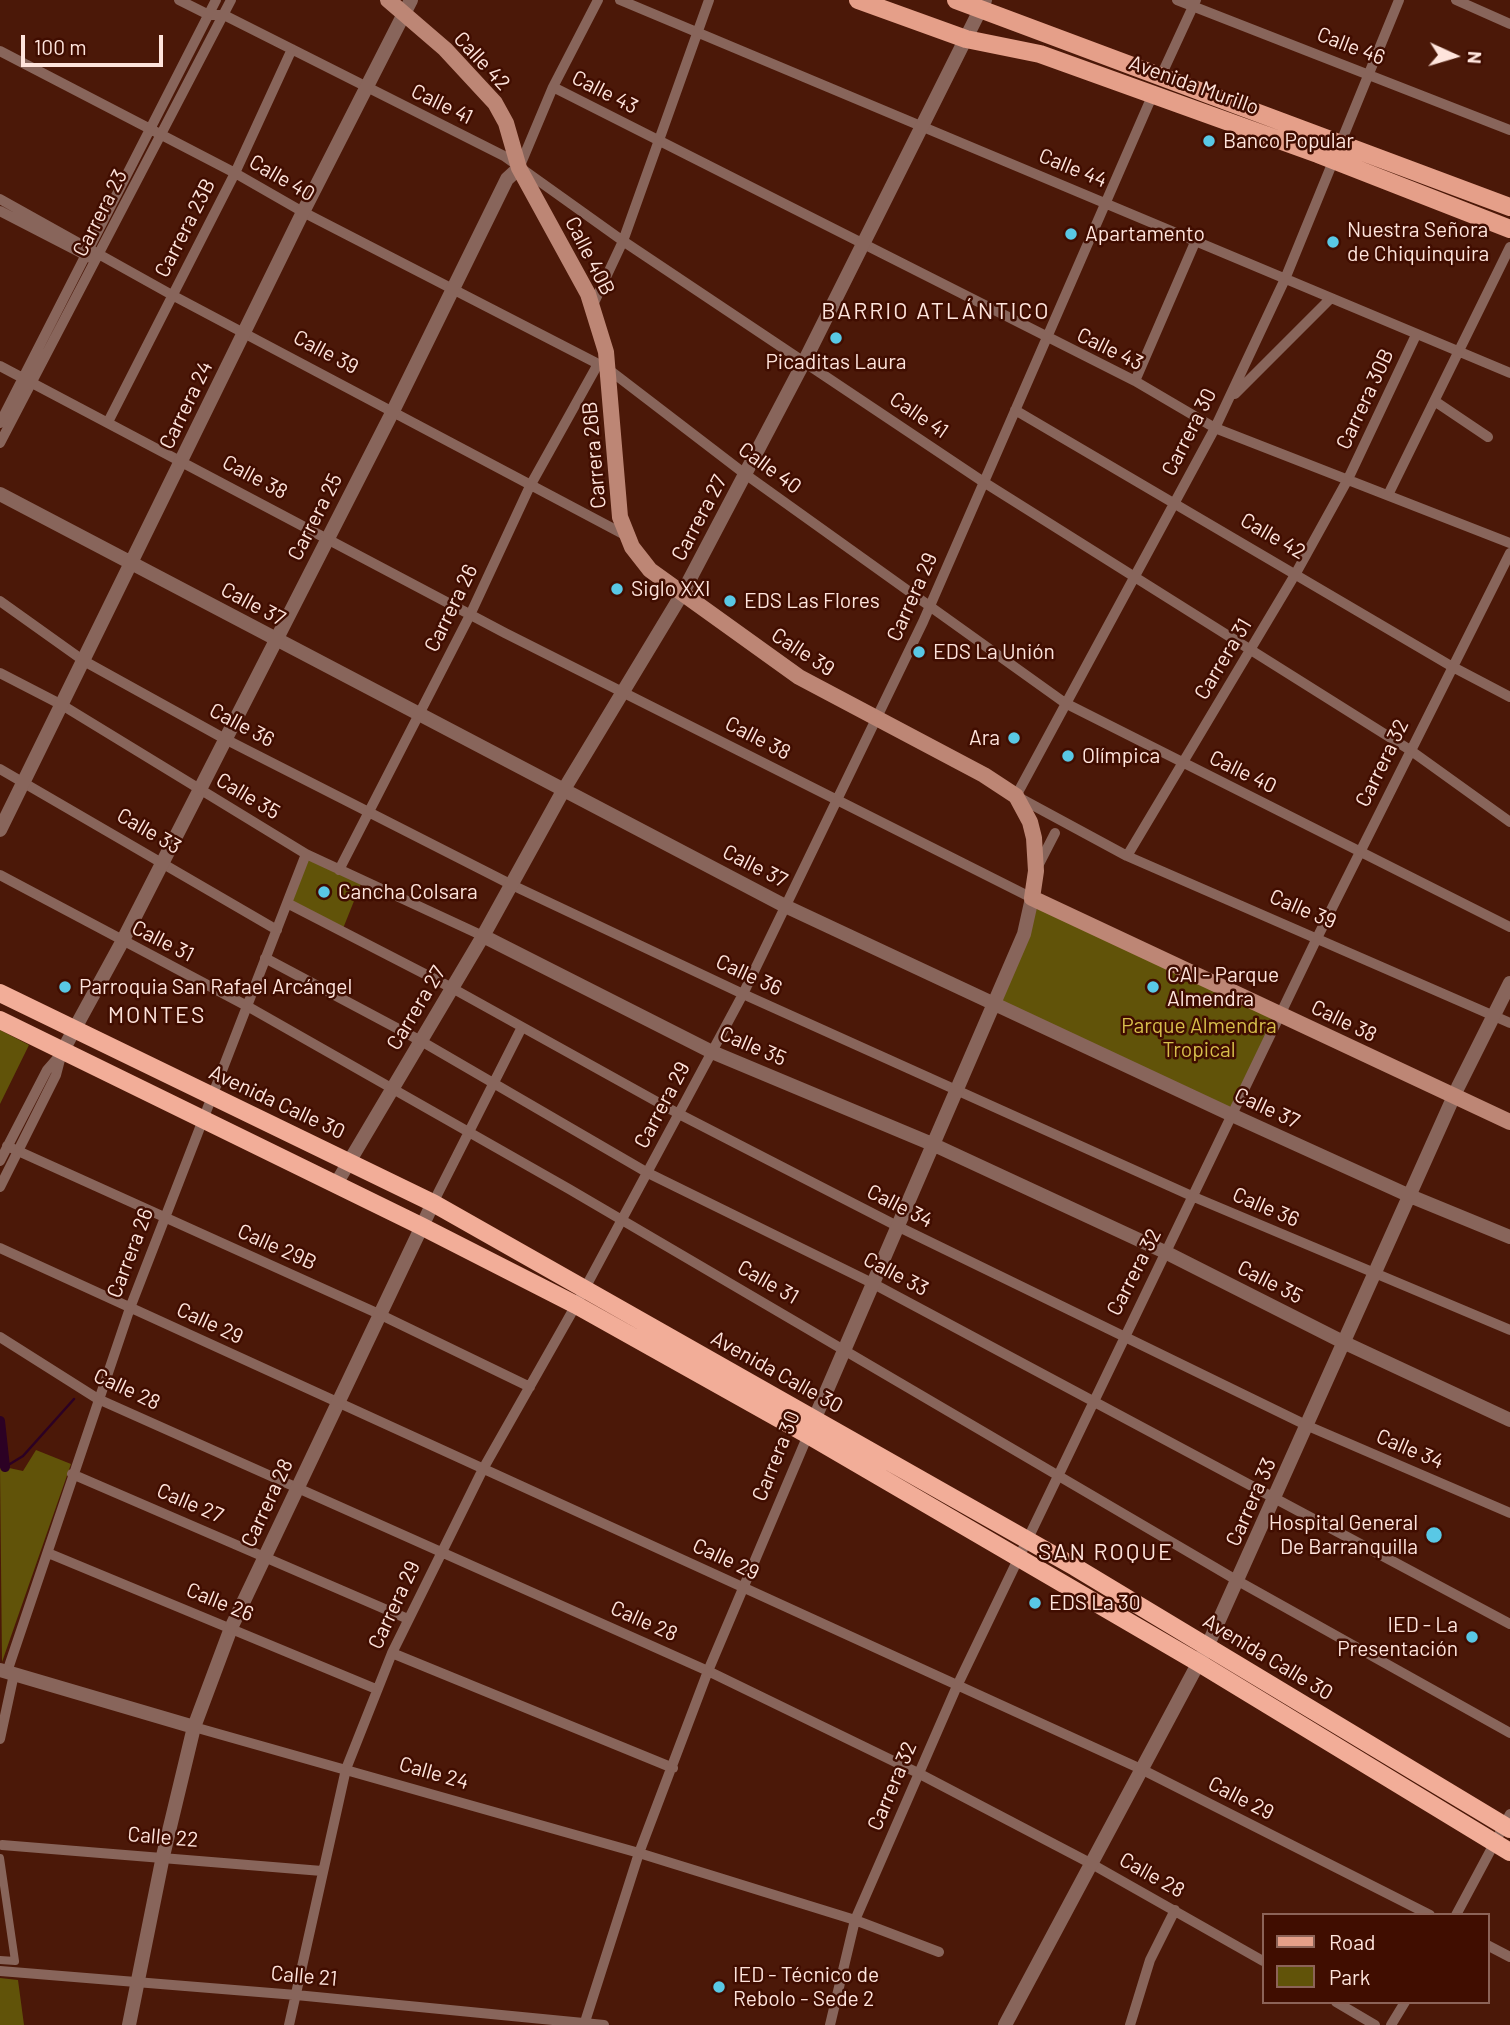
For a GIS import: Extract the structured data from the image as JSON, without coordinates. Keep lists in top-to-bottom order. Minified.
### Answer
{"streets":{"highway":["Avenida Calle 30"],"main road":["Calle 42","Avenida Murillo","Calle 40B","Calle 39","Carrera 30","Carrera 26B","Calle 38"],"street":["Calle 46","Calle 43","Calle 41","Calle 44","Calle 40","Carrera 23","Carrera 23B","Carrera 30B","Carrera 24","Carrera 25","Carrera 27","Carrera 29","Calle 37","Carrera 26","Carrera 31","Calle 36","Carrera 32","Calle 35","Calle 33","Calle 31","Calle 34","Calle 29B","Calle 29","Calle 28","Carrera 33","Calle 27","Carrera 28","Calle 26","Calle 24","Calle 22","Calle 21"]},"crossings":[["Calle 46","Carrera 30"],["Calle 46","Carrera 29"],["Calle 42","Calle 41"],["Calle 42","Calle 40B"],["Calle 42","Carrera 24"],["Calle 42","Carrera 30"],["Calle 42","Carrera 25"],["Calle 42","Carrera 29"],["Calle 42","Carrera 31"],["Calle 42","Carrera 32"],["Avenida Murillo","Carrera 30"],["Avenida Murillo","Carrera 27"],["Avenida Murillo","Carrera 29"],["Calle 43","Carrera 30B"],["Calle 43","Carrera 30"],["Calle 43","Carrera 25"],["Calle 43","Carrera 27"],["Calle 43","Carrera 29"],["Calle 43","Carrera 31"],["Calle 41","Carrera 23"],["Calle 41","Carrera 23B"],["Calle 41","Calle 40B"],["Calle 41","Carrera 24"],["Calle 41","Carrera 30"],["Calle 41","Carrera 25"],["Calle 41","Carrera 27"],["Calle 41","Carrera 29"],["Calle 41","Carrera 31"],["Calle 41","Carrera 32"],["Calle 44","Carrera 30B"],["Calle 44","Carrera 30"],["Calle 44","Carrera 27"],["Calle 44","Carrera 29"],["Calle 40","Carrera 23"],["Calle 40","Carrera 23B"],["Calle 40","Calle 40B"],["Calle 40","Carrera 24"],["Calle 40","Carrera 30"],["Calle 40","Carrera 26B"],["Calle 40","Carrera 25"],["Calle 40","Carrera 27"],["Calle 40","Carrera 29"],["Calle 40","Carrera 26"],["Calle 40","Carrera 31"],["Calle 40","Carrera 32"],["Carrera 23","Calle 39"],["Carrera 23","Calle 38"],["Carrera 23B","Calle 39"],["Carrera 23B","Calle 38"],["Calle 40B","Carrera 26B"],["Calle 40B","Carrera 25"],["Calle 40B","Carrera 26"],["Calle 39","Carrera 24"],["Calle 39","Carrera 30"],["Calle 39","Carrera 26B"],["Calle 39","Carrera 25"],["Calle 39","Carrera 27"],["Calle 39","Carrera 29"],["Calle 39","Carrera 26"],["Calle 39","Carrera 31"],["Calle 39","Carrera 32"],["Calle 39","Carrera 33"],["Carrera 30B","Carrera 31"],["Carrera 24","Calle 38"],["Carrera 24","Calle 37"],["Carrera 24","Calle 36"],["Carrera 24","Calle 35"],["Carrera 24","Calle 33"],["Carrera 30","Calle 38"],["Carrera 30","Calle 37"],["Carrera 30","Calle 36"],["Carrera 30","Calle 35"],["Carrera 30","Calle 33"],["Carrera 30","Calle 31"],["Carrera 30","Avenida Calle 30"],["Carrera 30","Calle 34"],["Carrera 30","Calle 29"],["Carrera 30","Calle 28"],["Carrera 30","Calle 24"],["Carrera 30","Calle 21"],["Carrera 26B","Carrera 26"],["Calle 38","Carrera 25"],["Calle 38","Carrera 27"],["Calle 38","Carrera 29"],["Calle 38","Carrera 26"],["Calle 38","Carrera 32"],["Calle 38","Carrera 33"],["Carrera 25","Calle 37"],["Carrera 25","Calle 36"],["Carrera 25","Calle 35"],["Carrera 25","Calle 33"],["Carrera 25","Calle 31"],["Carrera 25","Avenida Calle 30"],["Carrera 25","Calle 29B"],["Carrera 27","Calle 37"],["Carrera 27","Calle 36"],["Carrera 27","Calle 35"],["Carrera 27","Calle 33"],["Carrera 27","Calle 31"],["Carrera 27","Avenida Calle 30"],["Carrera 27","Calle 34"],["Carrera 29","Calle 37"],["Carrera 29","Calle 36"],["Carrera 29","Calle 35"],["Carrera 29","Calle 33"],["Carrera 29","Calle 31"],["Carrera 29","Avenida Calle 30"],["Carrera 29","Calle 34"],["Carrera 29","Calle 29B"],["Carrera 29","Calle 29"],["Carrera 29","Calle 28"],["Carrera 29","Calle 27"],["Carrera 29","Calle 26"],["Carrera 29","Calle 24"],["Carrera 29","Calle 22"],["Carrera 29","Calle 21"],["Calle 37","Carrera 26"],["Calle 37","Carrera 32"],["Calle 37","Carrera 33"],["Carrera 26","Calle 36"],["Carrera 26","Calle 35"],["Carrera 26","Calle 33"],["Carrera 26","Calle 31"],["Carrera 26","Avenida Calle 30"],["Carrera 26","Calle 34"],["Carrera 26","Calle 29B"],["Carrera 26","Calle 29"],["Carrera 26","Calle 28"],["Carrera 26","Calle 27"],["Carrera 26","Calle 26"],["Carrera 26","Calle 24"],["Calle 36","Carrera 32"],["Calle 36","Carrera 33"],["Carrera 32","Calle 35"],["Carrera 32","Calle 33"],["Carrera 32","Calle 31"],["Carrera 32","Avenida Calle 30"],["Carrera 32","Calle 34"],["Carrera 32","Calle 29"],["Carrera 32","Calle 28"],["Carrera 32","Calle 24"],["Calle 35","Carrera 33"],["Calle 33","Carrera 33"],["Calle 33","Carrera 28"],["Calle 31","Carrera 33"],["Calle 31","Carrera 28"],["Avenida Calle 30","Carrera 33"],["Avenida Calle 30","Carrera 28"],["Calle 34","Carrera 33"],["Calle 34","Carrera 28"],["Calle 29B","Carrera 28"],["Calle 29","Carrera 33"],["Calle 29","Carrera 28"],["Calle 28","Carrera 33"],["Calle 28","Carrera 28"],["Calle 27","Carrera 28"],["Carrera 28","Calle 26"],["Carrera 28","Calle 24"],["Carrera 28","Calle 22"],["Carrera 28","Calle 21"]],"districts":["BARRIO ATLÁNTICO","MONTES","SAN ROQUE"],"parks":["Parque Almendra Tropical"],"places":["Banco Popular","Apartamento","Nuestra Señora de Chiquinquira","Picaditas Laura","Siglo XXI","EDS Las Flores","EDS La Unión","Ara","Olímpica","Cancha Colsara","Parroquia San Rafael Arcángel","CAI - Parque Almendra","Hospital General De Barranquilla","EDS La 30","IED - La Presentación","IED - Técnico de Rebolo - Sede 2"],"legend":["Road","Park"],"scale_bar":"100 m","north":"right"}
